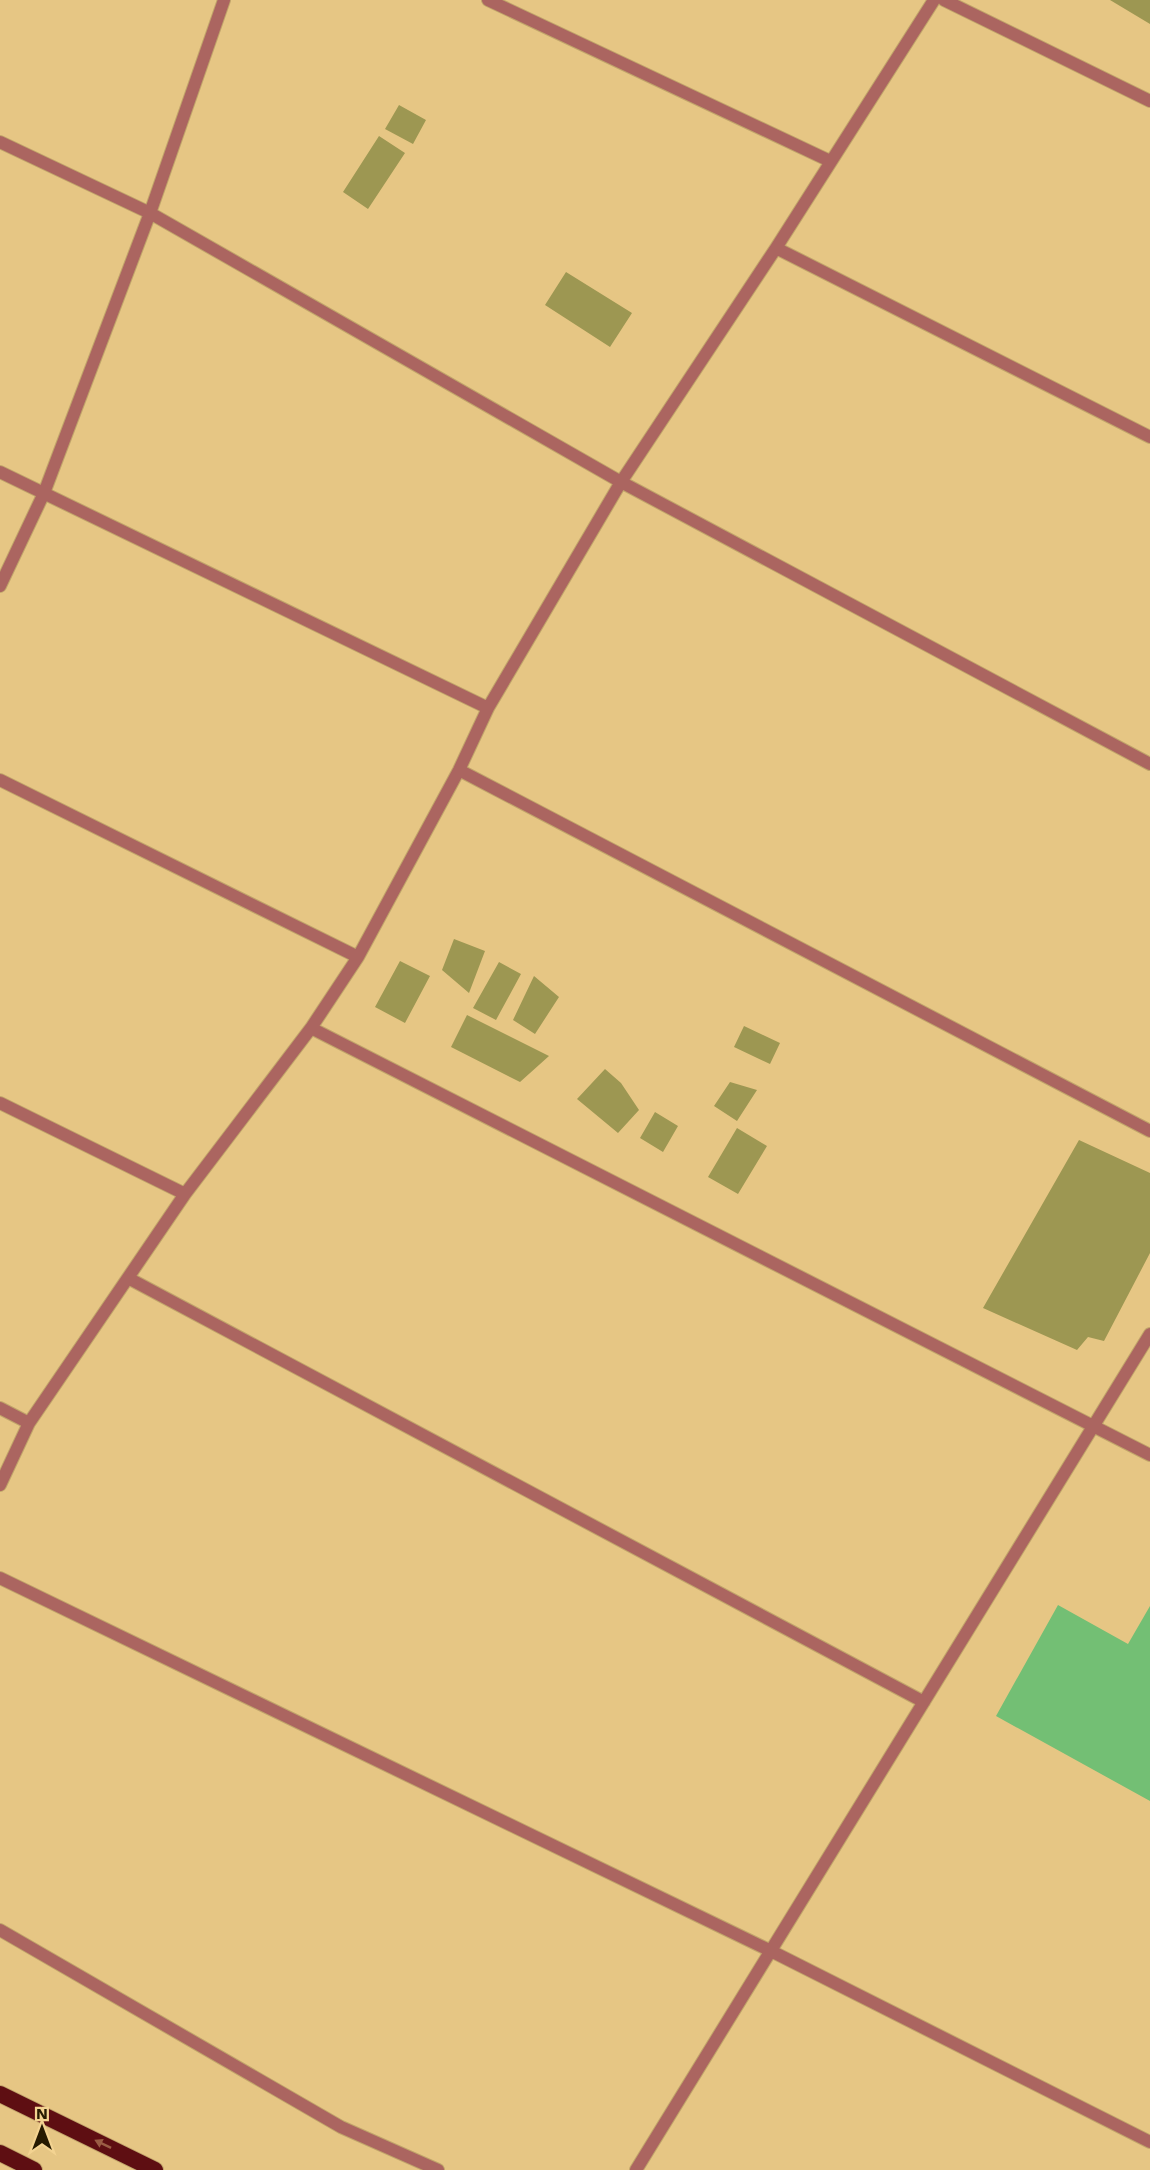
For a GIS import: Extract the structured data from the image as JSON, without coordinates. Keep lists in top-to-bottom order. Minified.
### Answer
{"north":"top"}
